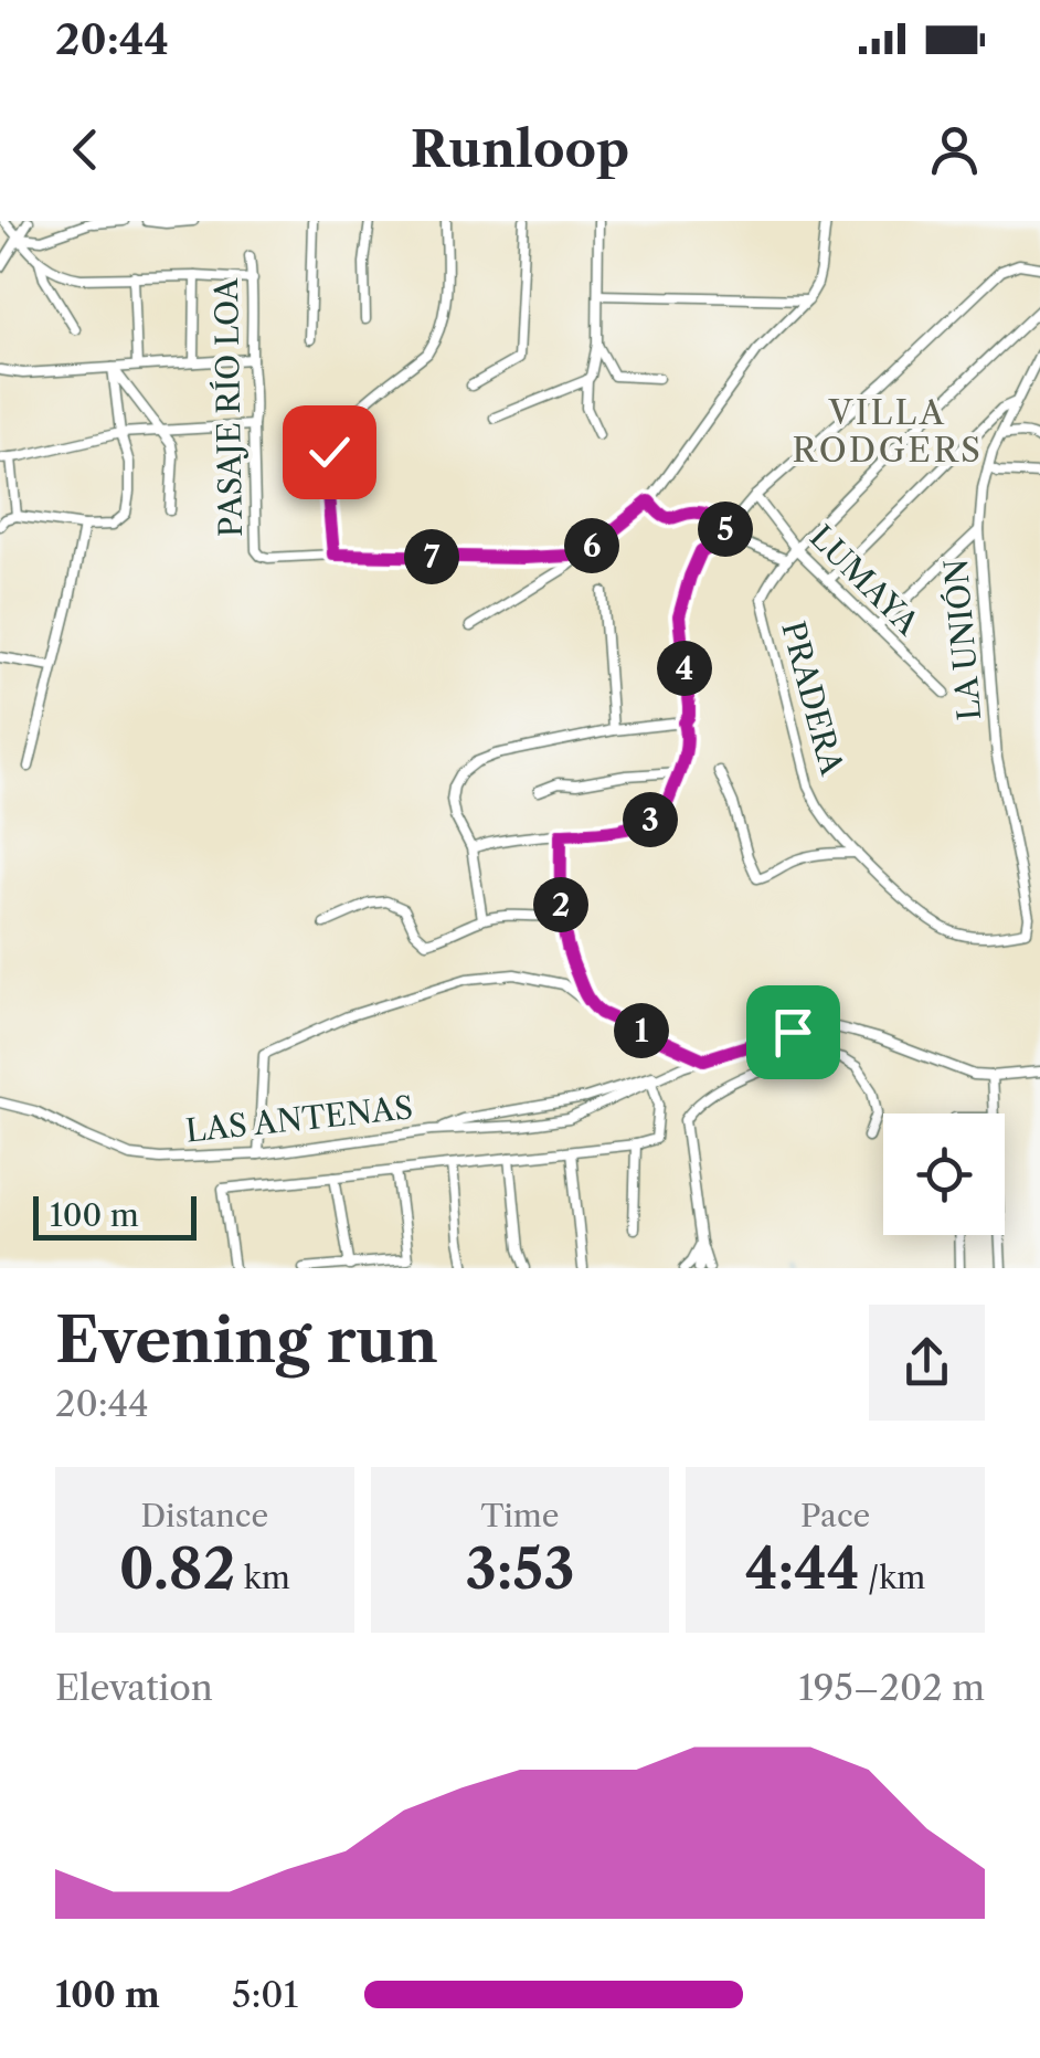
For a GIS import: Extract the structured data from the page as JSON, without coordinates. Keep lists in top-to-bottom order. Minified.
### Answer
{"streets":{"street":["PASAJE RÍO LOA","LUMAYA","LA UNIÓN","PRADERA","LAS ANTENAS"]},"crossings":[["LUMAYA","PRADERA"],["LA UNIÓN","PRADERA"]],"districts":["VILLA RODGERS"],"scale_bar":"100 m","page":{"status":"20:44","header":"Runloop","pins":["5","6","7","4","3","2","1"],"scale":"100 m","heading":["Evening run","20:44"],"stats":[["Distance","0.82 km"],["Time","3:53"],["Pace","4:44 /km"]],"chart":["Elevation","195–202 m"],"list":[{"name":"100 m","note":"5:01"}]}}
